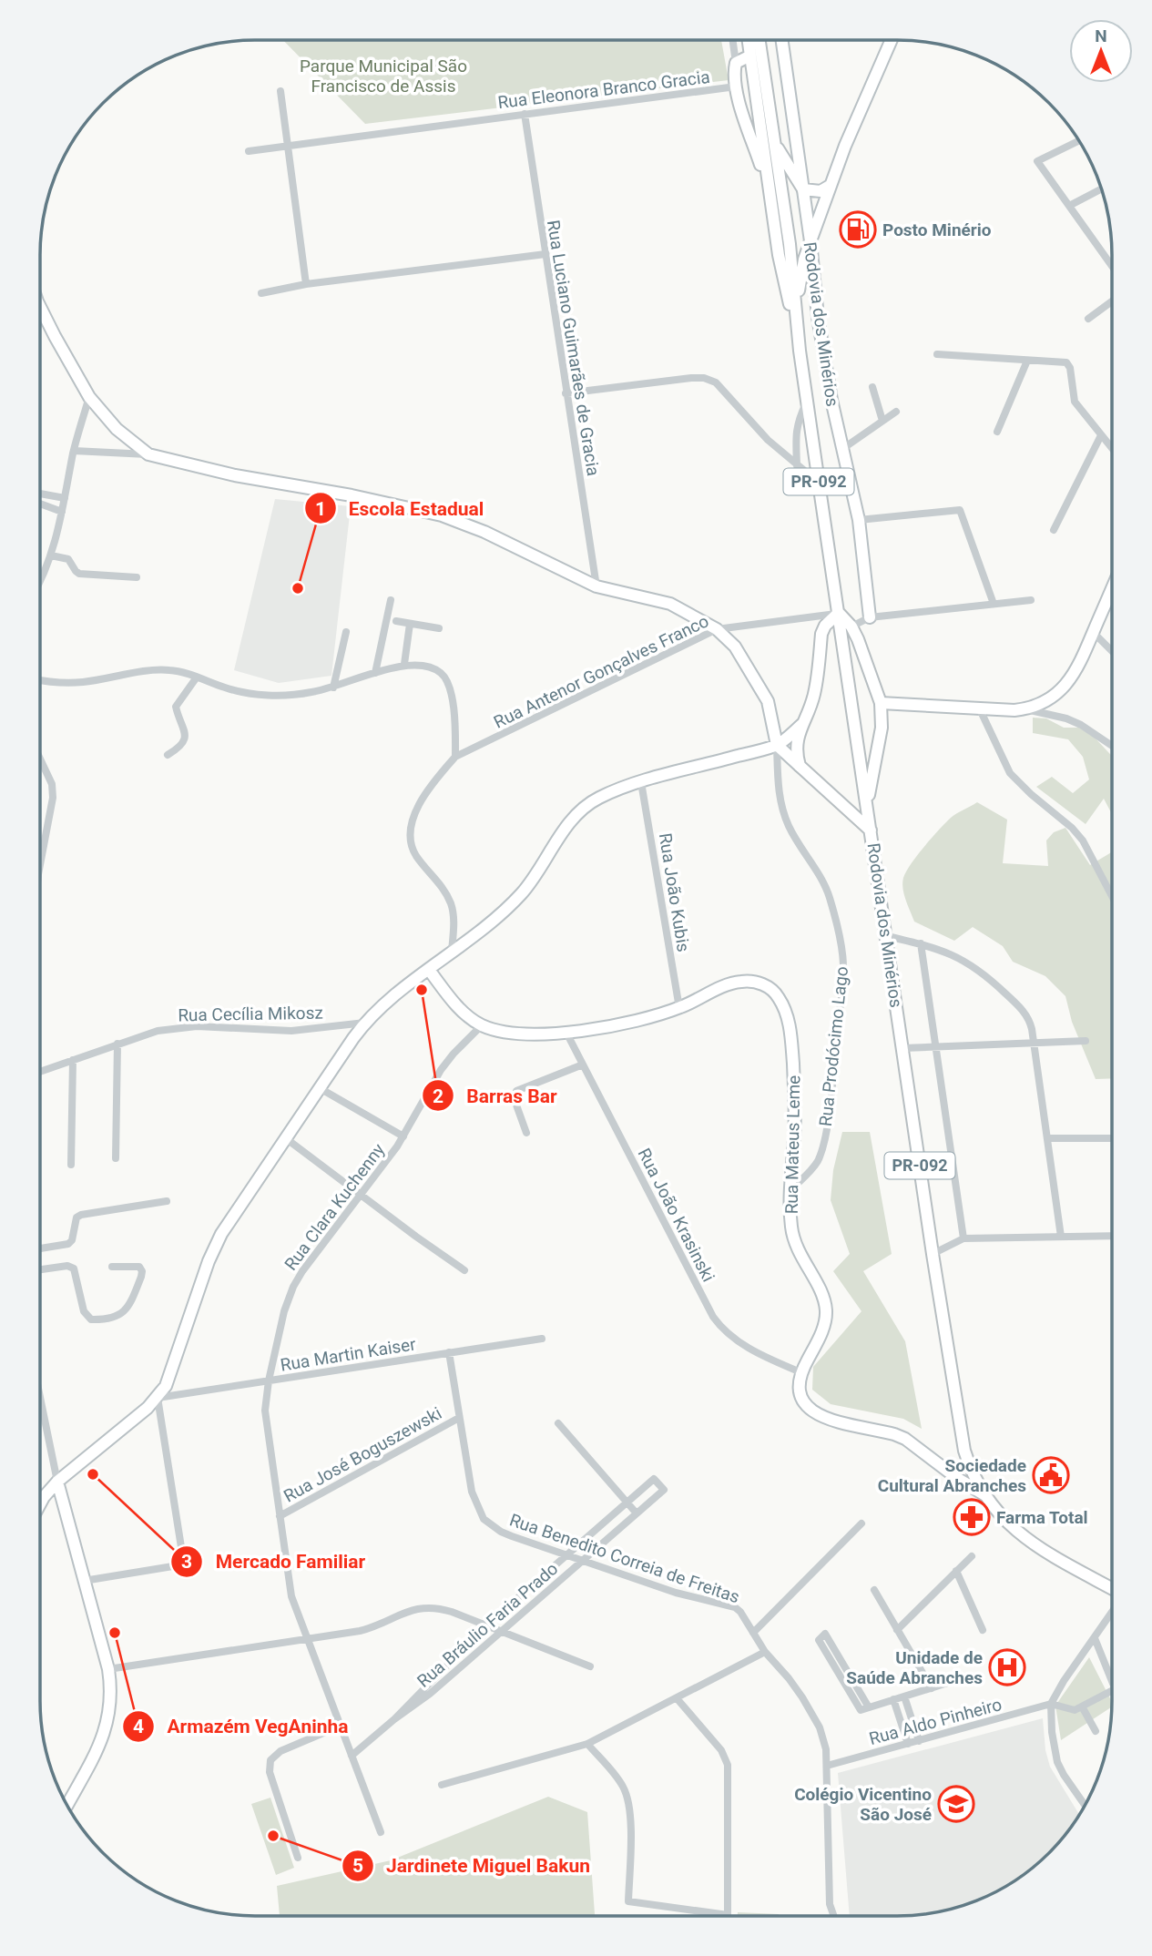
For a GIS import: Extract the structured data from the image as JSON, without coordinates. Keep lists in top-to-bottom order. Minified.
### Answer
{"streets":{"main road":["Rodovia dos Minérios","PR-092","Rua Prodócimo Lago","Rua Mateus Leme"],"street":["Rua Eleonora Branco Gracia","Rua Luciano Guimarães de Gracia","Rua Antenor Gonçalves Franco","Rua João Kubis","Rua Cecília Mikosz","Rua Clara Kuchenny","Rua João Krasinski","Rua Martin Kaiser","Rua José Boguszewski","Rua Benedito Correia de Freitas","Rua Bráulio Faria Prado","Rua Aldo Pinheiro"]},"crossings":[["Rua Eleonora Branco Gracia","Rua Luciano Guimarães de Gracia"],["Rodovia dos Minérios","Rua Antenor Gonçalves Franco"],["Rua Luciano Guimarães de Gracia","Rua Prodócimo Lago"],["Rua Antenor Gonçalves Franco","Rua Prodócimo Lago"],["Rua João Kubis","Rua Mateus Leme"],["Rua Prodócimo Lago","Rua Mateus Leme"],["Rua Mateus Leme","Rua Clara Kuchenny"],["Rua Mateus Leme","Rua João Krasinski"],["Rua Clara Kuchenny","Rua Martin Kaiser"],["Rua Clara Kuchenny","Rua José Boguszewski"],["Rua Clara Kuchenny","Rua Bráulio Faria Prado"],["Rua Martin Kaiser","Rua Benedito Correia de Freitas"],["Rua José Boguszewski","Rua Benedito Correia de Freitas"],["Rua Benedito Correia de Freitas","Rua Bráulio Faria Prado"],["Rua Benedito Correia de Freitas","Rua Aldo Pinheiro"]],"parks":["Parque Municipal São Francisco de Assis"],"places":{"fuel station":["Posto Minério"],"other":["Escola Estadual","Barras Bar","Mercado Familiar","Armazém VegAninha","Jardinete Miguel Bakun"],"public building":["Sociedade Cultural Abranches"],"pharmacy":["Farma Total"],"hospital":["Unidade de Saúde Abranches"],"school or university":["Colégio Vicentino São José"]},"north":"top"}
